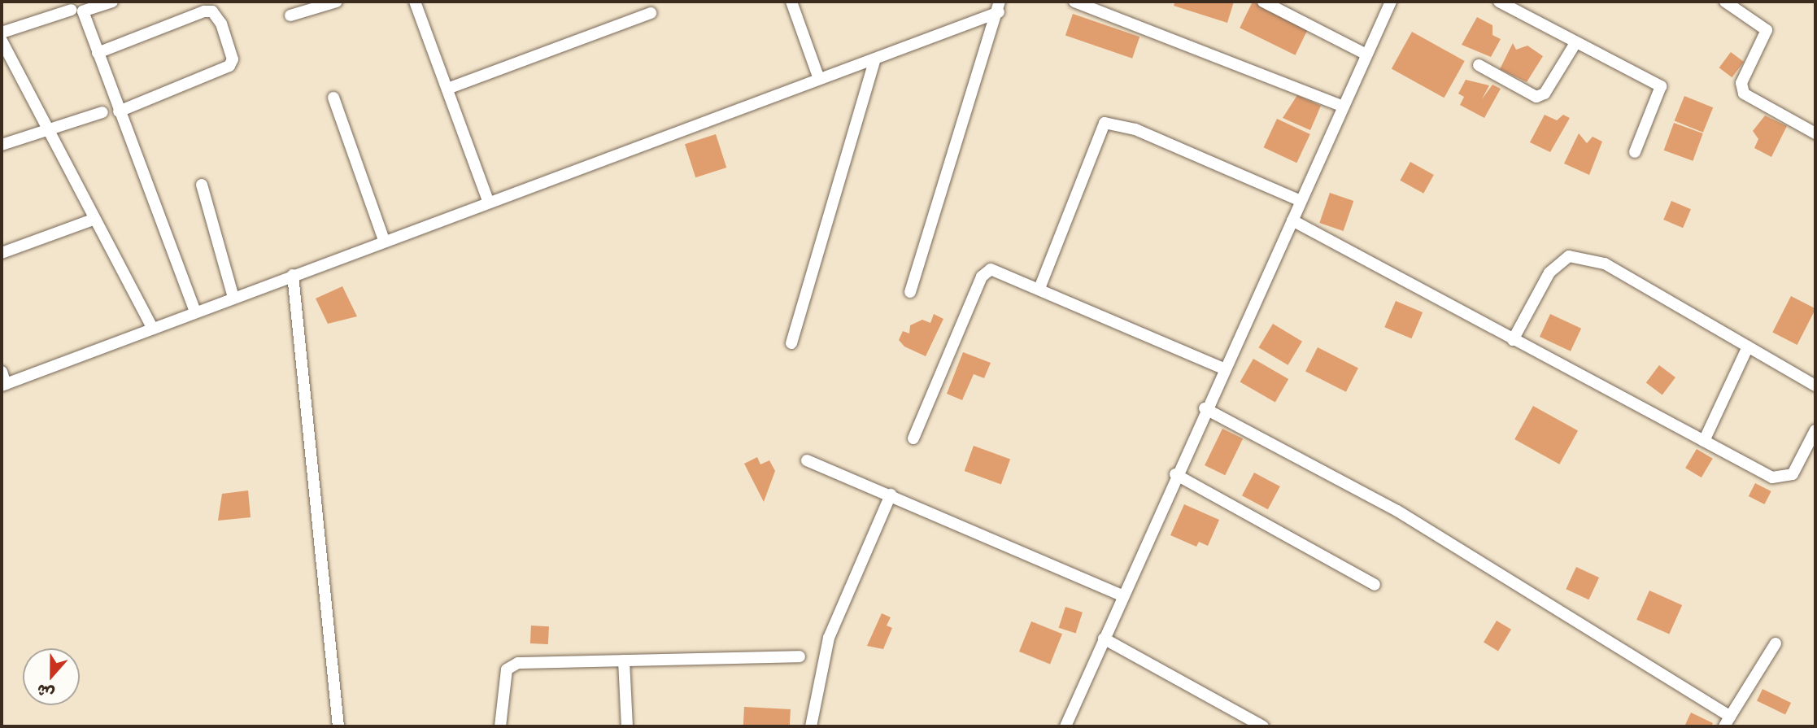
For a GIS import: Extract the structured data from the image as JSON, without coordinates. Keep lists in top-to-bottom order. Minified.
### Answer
{"north":"bottom"}
